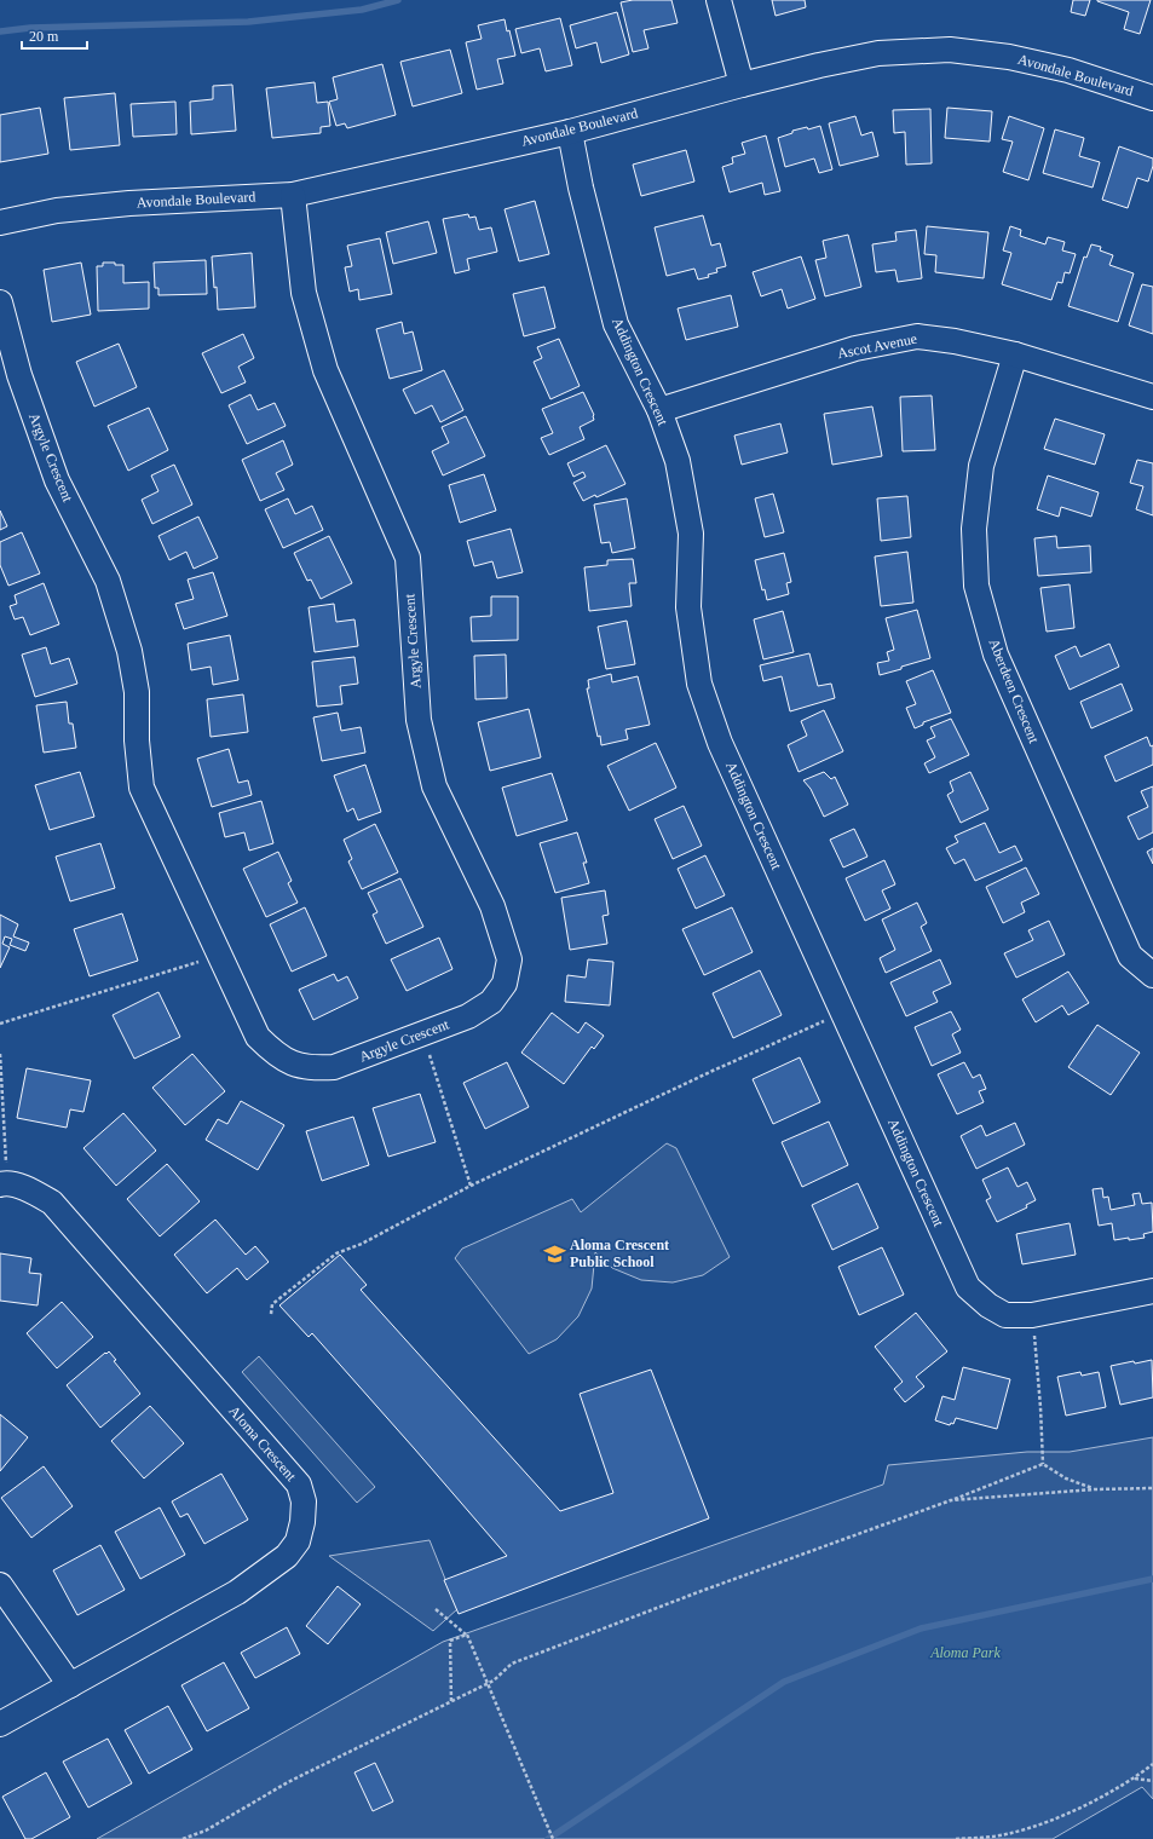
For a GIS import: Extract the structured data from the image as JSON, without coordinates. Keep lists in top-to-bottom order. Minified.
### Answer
{"streets":{"street":["Avondale Boulevard","Ascot Avenue","Addington Crescent","Argyle Crescent","Aberdeen Crescent","Aloma Crescent"]},"crossings":[["Avondale Boulevard","Addington Crescent"],["Avondale Boulevard","Argyle Crescent"],["Ascot Avenue","Addington Crescent"],["Ascot Avenue","Aberdeen Crescent"]],"parks":["Aloma Park"],"places":{"school or university":["Aloma Crescent Public School"]},"scale_bar":"20 m"}
